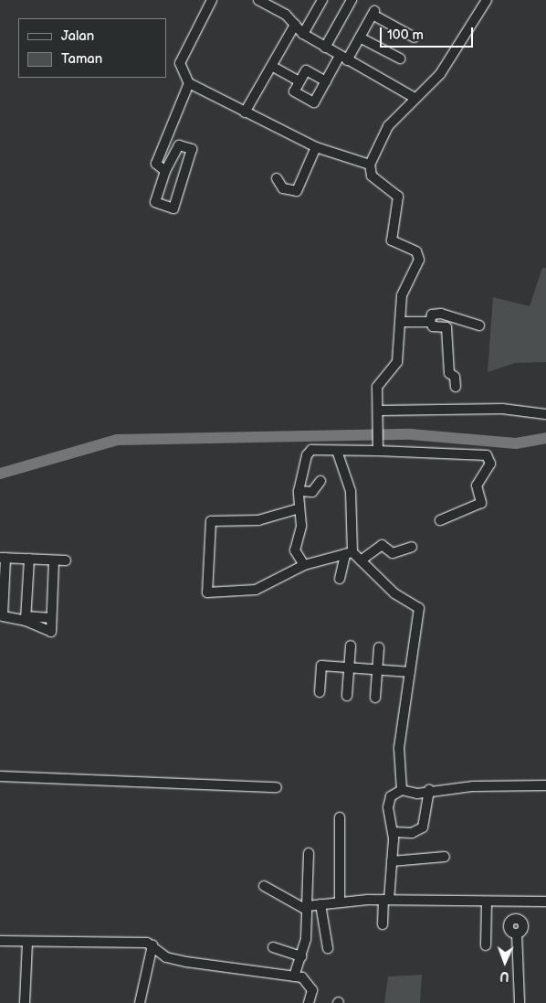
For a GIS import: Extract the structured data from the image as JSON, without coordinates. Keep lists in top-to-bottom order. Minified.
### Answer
{"legend":["Jalan","Taman"],"scale_bar":"100 m","north":"bottom"}
